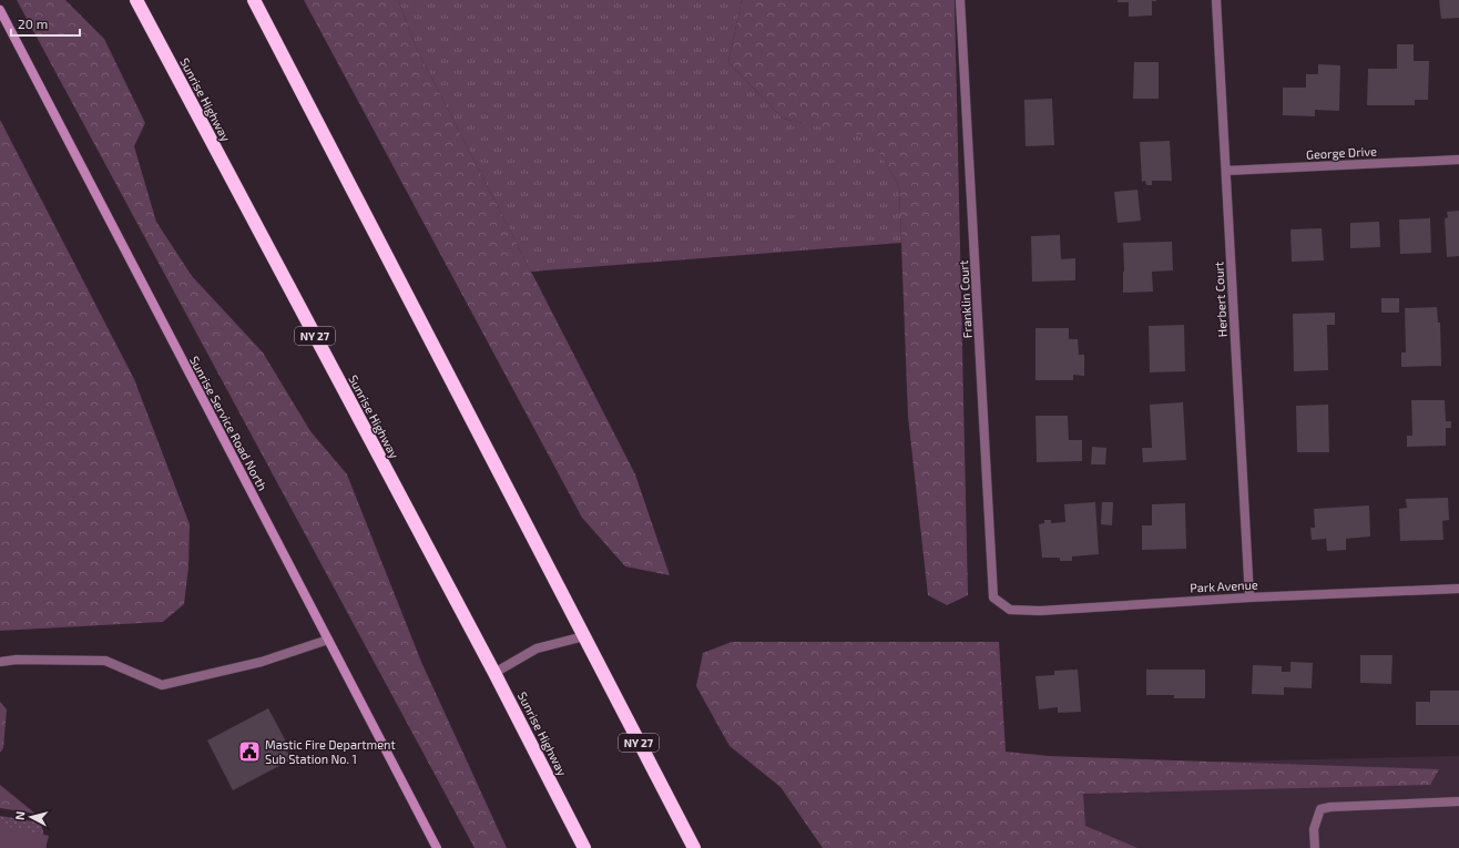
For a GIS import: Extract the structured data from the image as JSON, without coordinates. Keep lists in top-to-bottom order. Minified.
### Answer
{"streets":{"highway":["Sunrise Highway","NY 27"],"street":["George Drive","Franklin Court","Herbert Court","Sunrise Service Road North","Park Avenue"]},"crossings":[["George Drive","Herbert Court"],["Franklin Court","Park Avenue"],["Herbert Court","Park Avenue"]],"places":{"public building":["Mastic Fire Department Sub Station No. 1"]},"scale_bar":"20 m","north":"left"}
